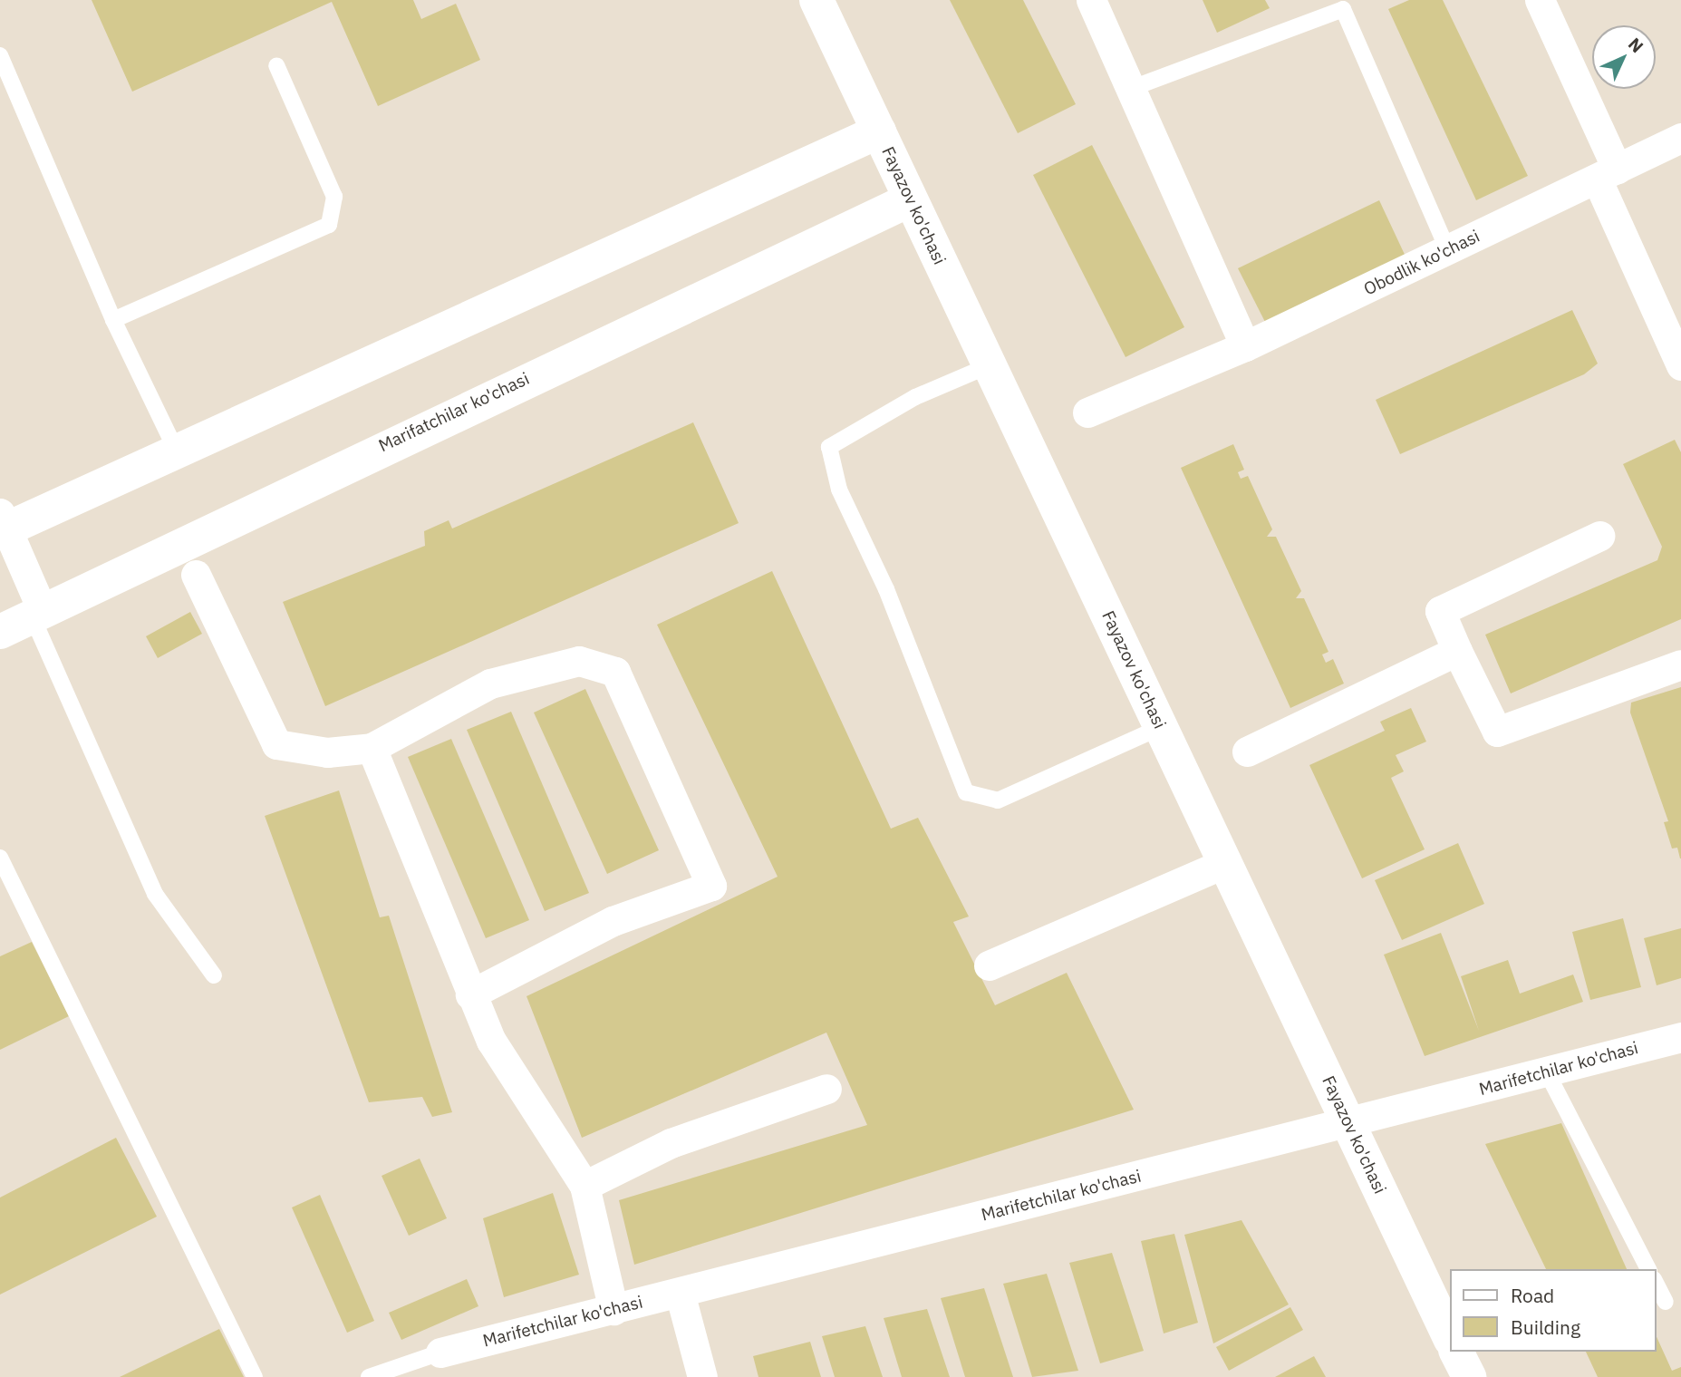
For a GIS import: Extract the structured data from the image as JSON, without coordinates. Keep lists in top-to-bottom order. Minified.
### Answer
{"streets":{"street":["Fayazov ko'chasi","Obodlik ko'chasi","Marifatchilar ko'chasi","Marifetchilar ko'chasi"]},"crossings":[["Fayazov ko'chasi","Marifatchilar ko'chasi"],["Fayazov ko'chasi","Marifetchilar ko'chasi"]],"legend":["Road","Building"],"north":"top right"}
